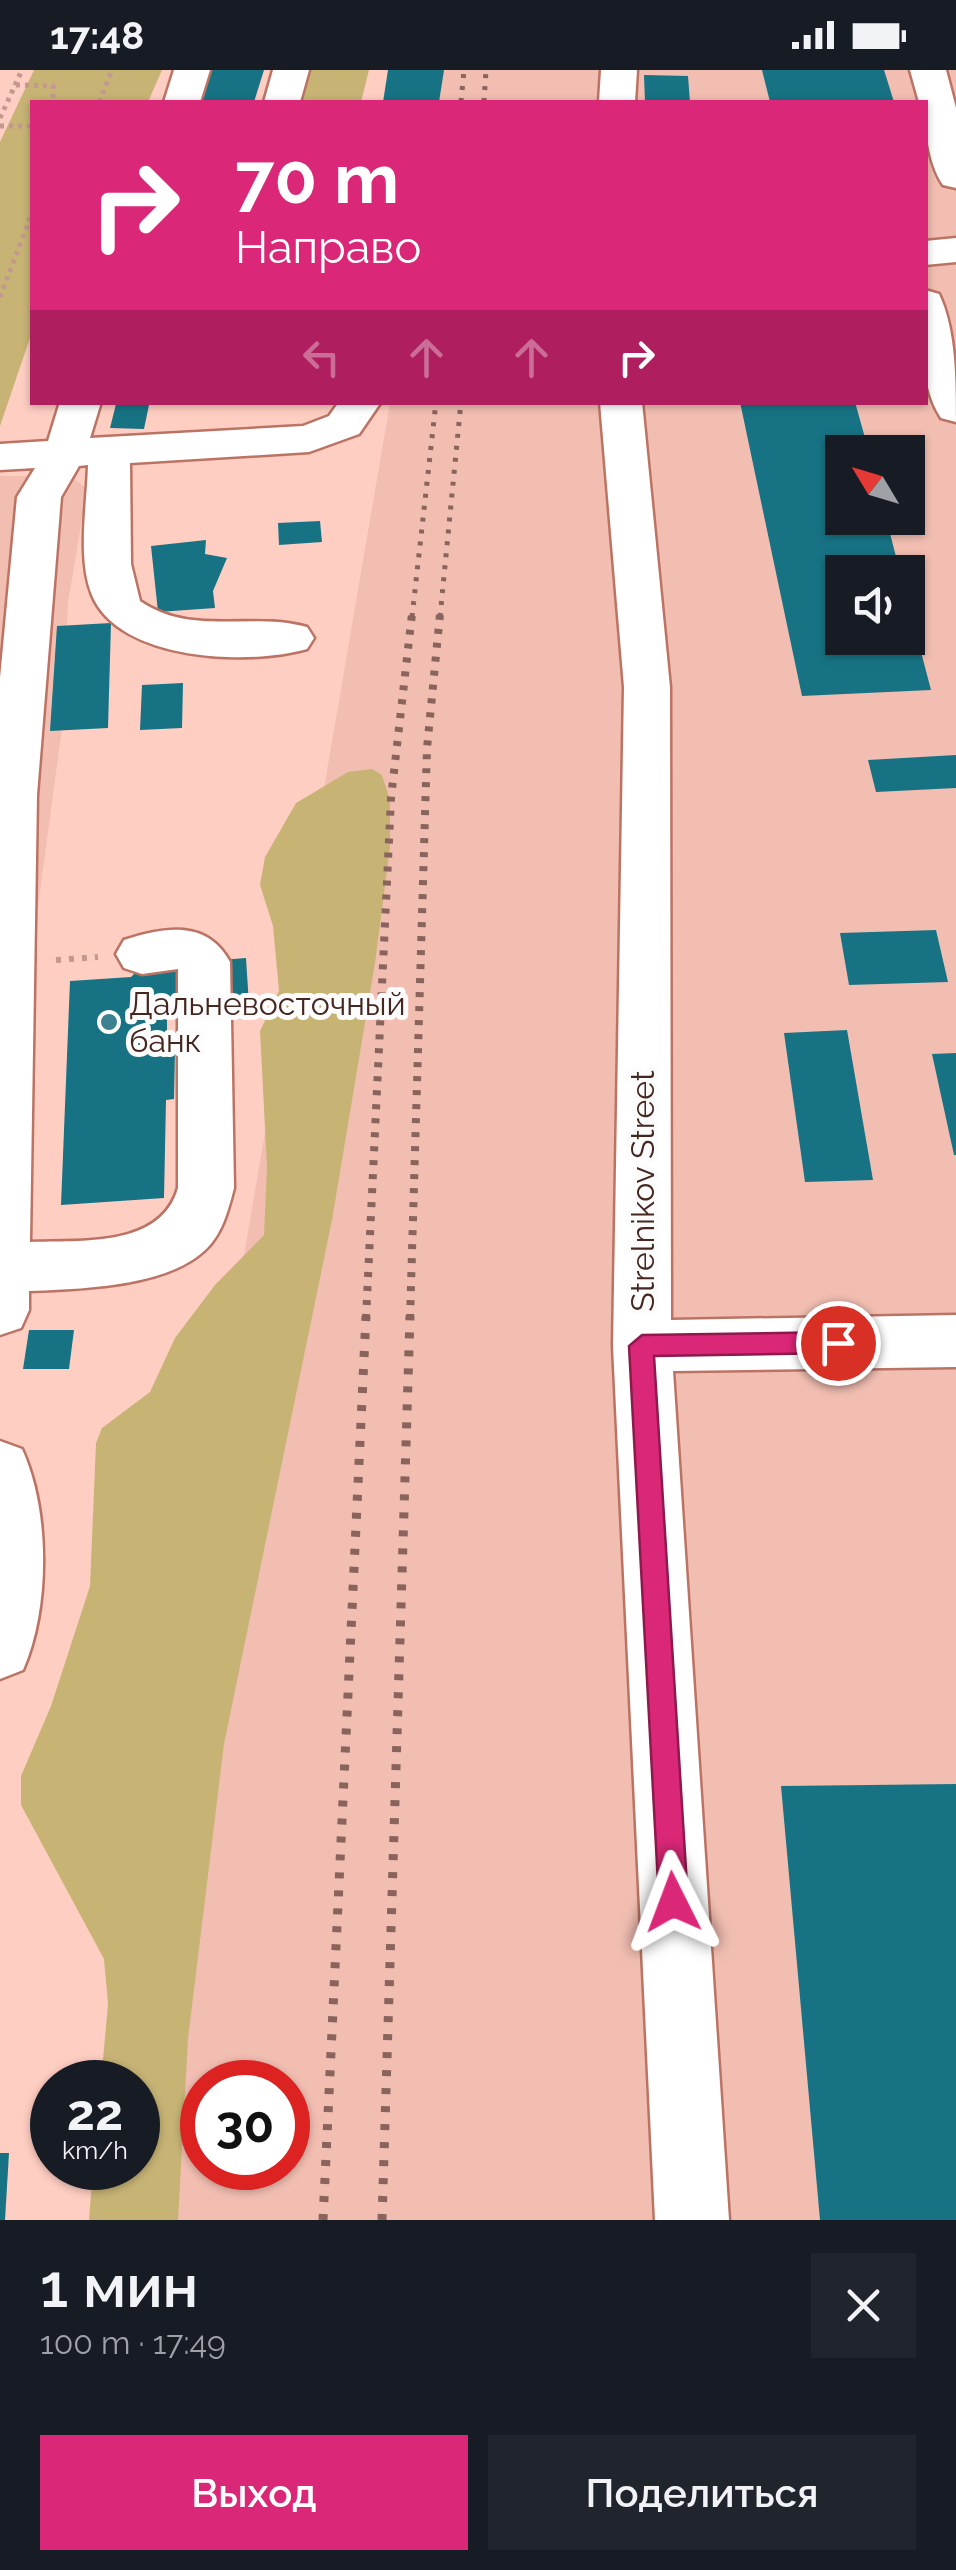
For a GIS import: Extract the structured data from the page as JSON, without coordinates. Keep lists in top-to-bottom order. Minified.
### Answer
{"streets":{"street":["Strelnikov Street"]},"places":["Дальневосточный банк"],"north":"top left","page":{"status":"17:48","turn":["70 m","Направо"],"speed":"22 km/h","limit":"30","heading":["1 мин","100 m · 17:49"],"buttons":["Выход","Поделиться"]}}
